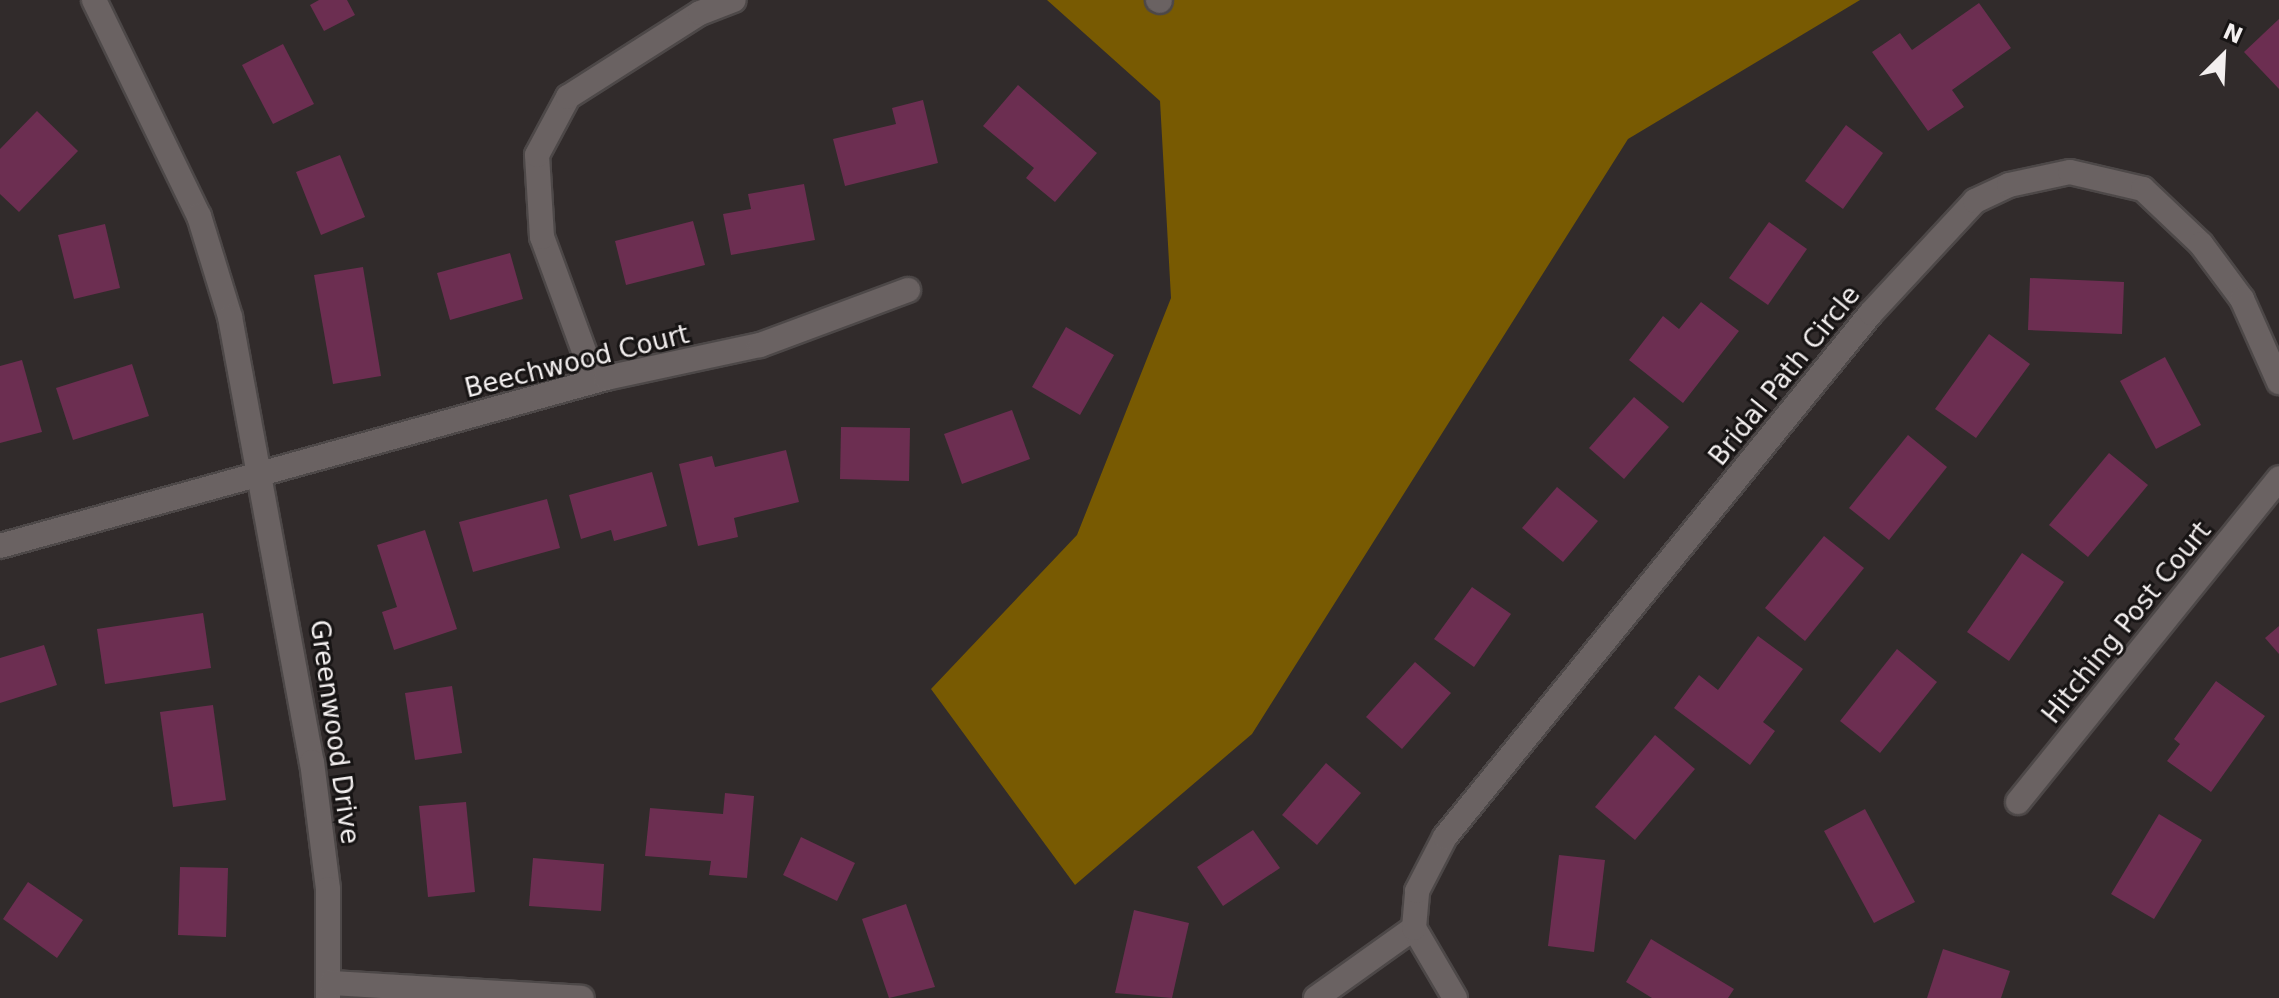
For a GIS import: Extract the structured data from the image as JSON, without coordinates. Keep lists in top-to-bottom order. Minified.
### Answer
{"streets":{"street":["Beechwood Court","Bridal Path Circle","Hitching Post Court","Greenwood Drive"]},"crossings":[["Beechwood Court","Greenwood Drive"]],"north":"top right"}
